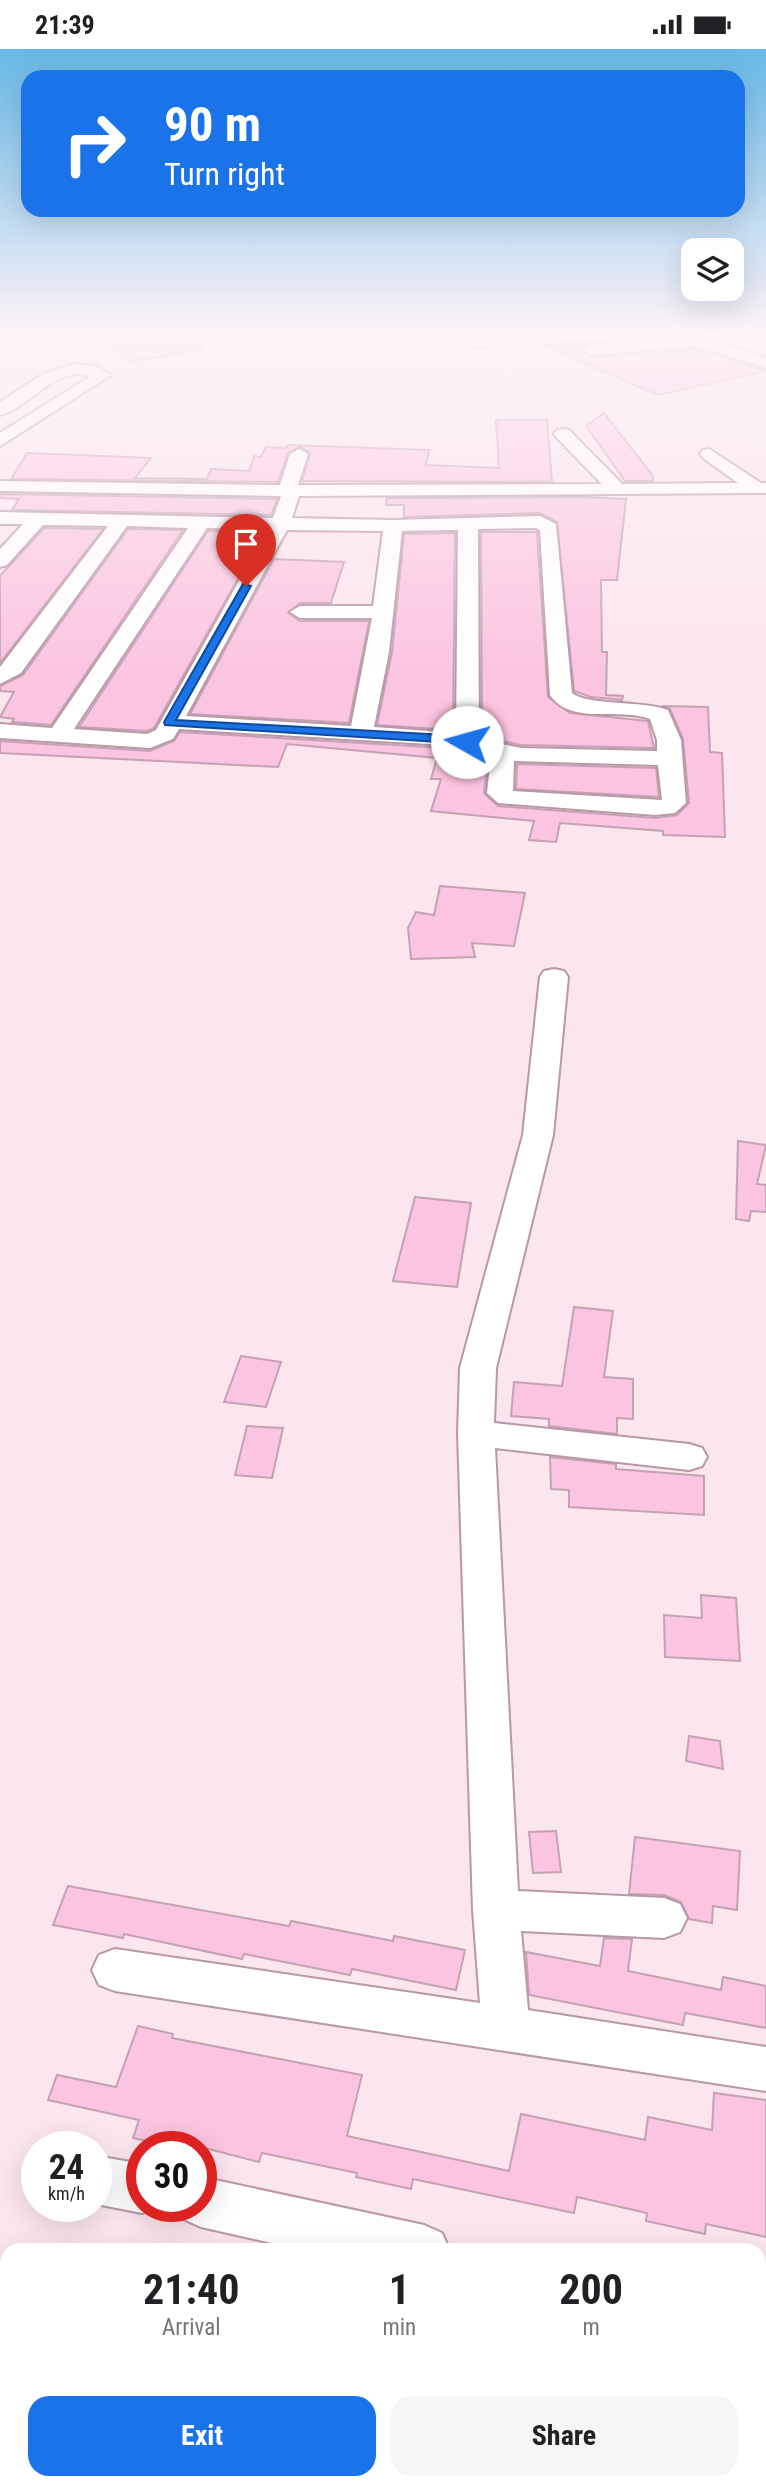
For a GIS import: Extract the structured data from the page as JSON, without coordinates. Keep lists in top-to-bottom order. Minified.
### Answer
{"page":{"status":"21:39","turn":["90 m","Turn right"],"speed":"24 km/h","limit":"30","eta":["21:40","Arrival","1","min","200","m"],"buttons":["Exit","Share"]}}
